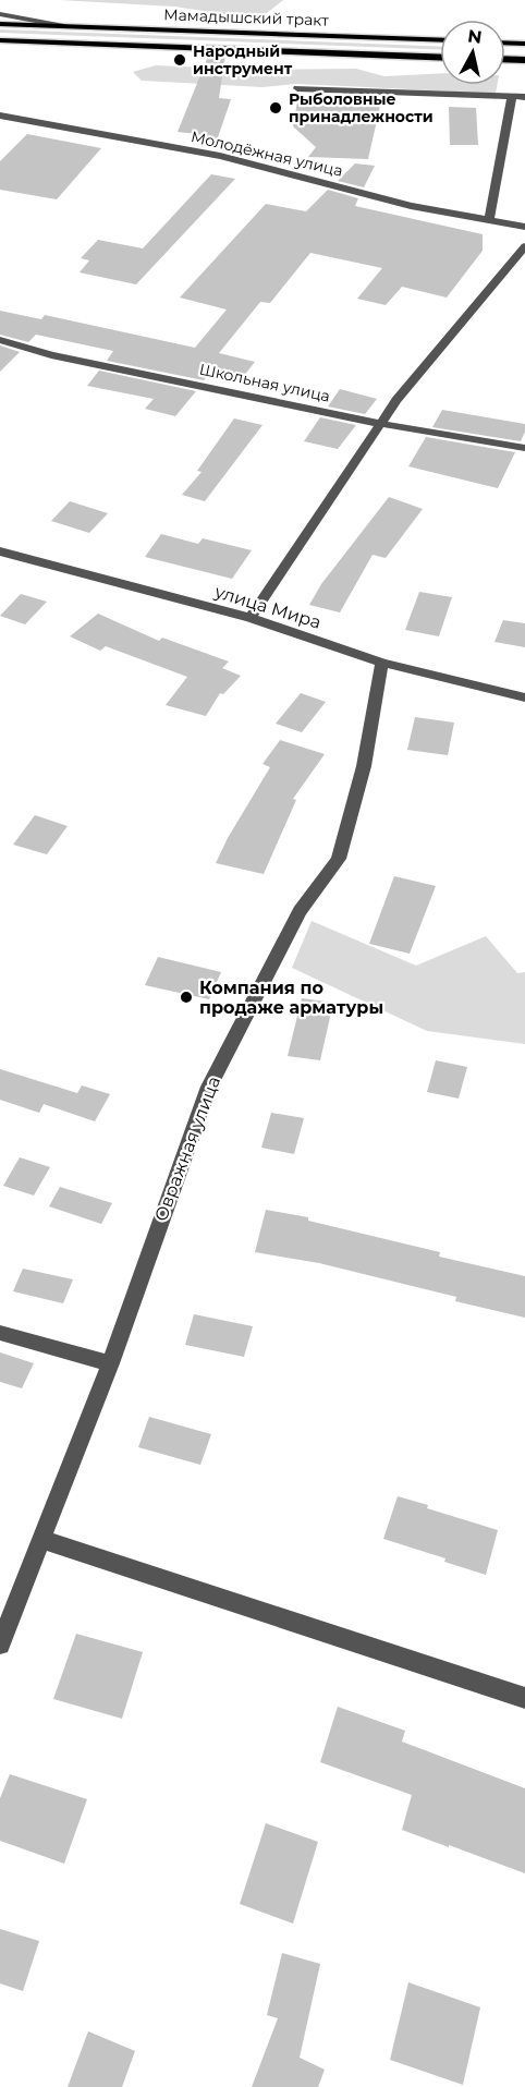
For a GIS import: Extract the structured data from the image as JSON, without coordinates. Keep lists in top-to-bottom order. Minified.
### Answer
{"streets":{"main road":["Мамадышский тракт"],"street":["Молодёжная улица","Школьная улица","улица Мира","Овражная улица"]},"crossings":[["улица Мира","Овражная улица"]],"places":["Народный инструмент","Рыболовные принадлежности","Компания по продаже арматуры"],"north":"top"}
